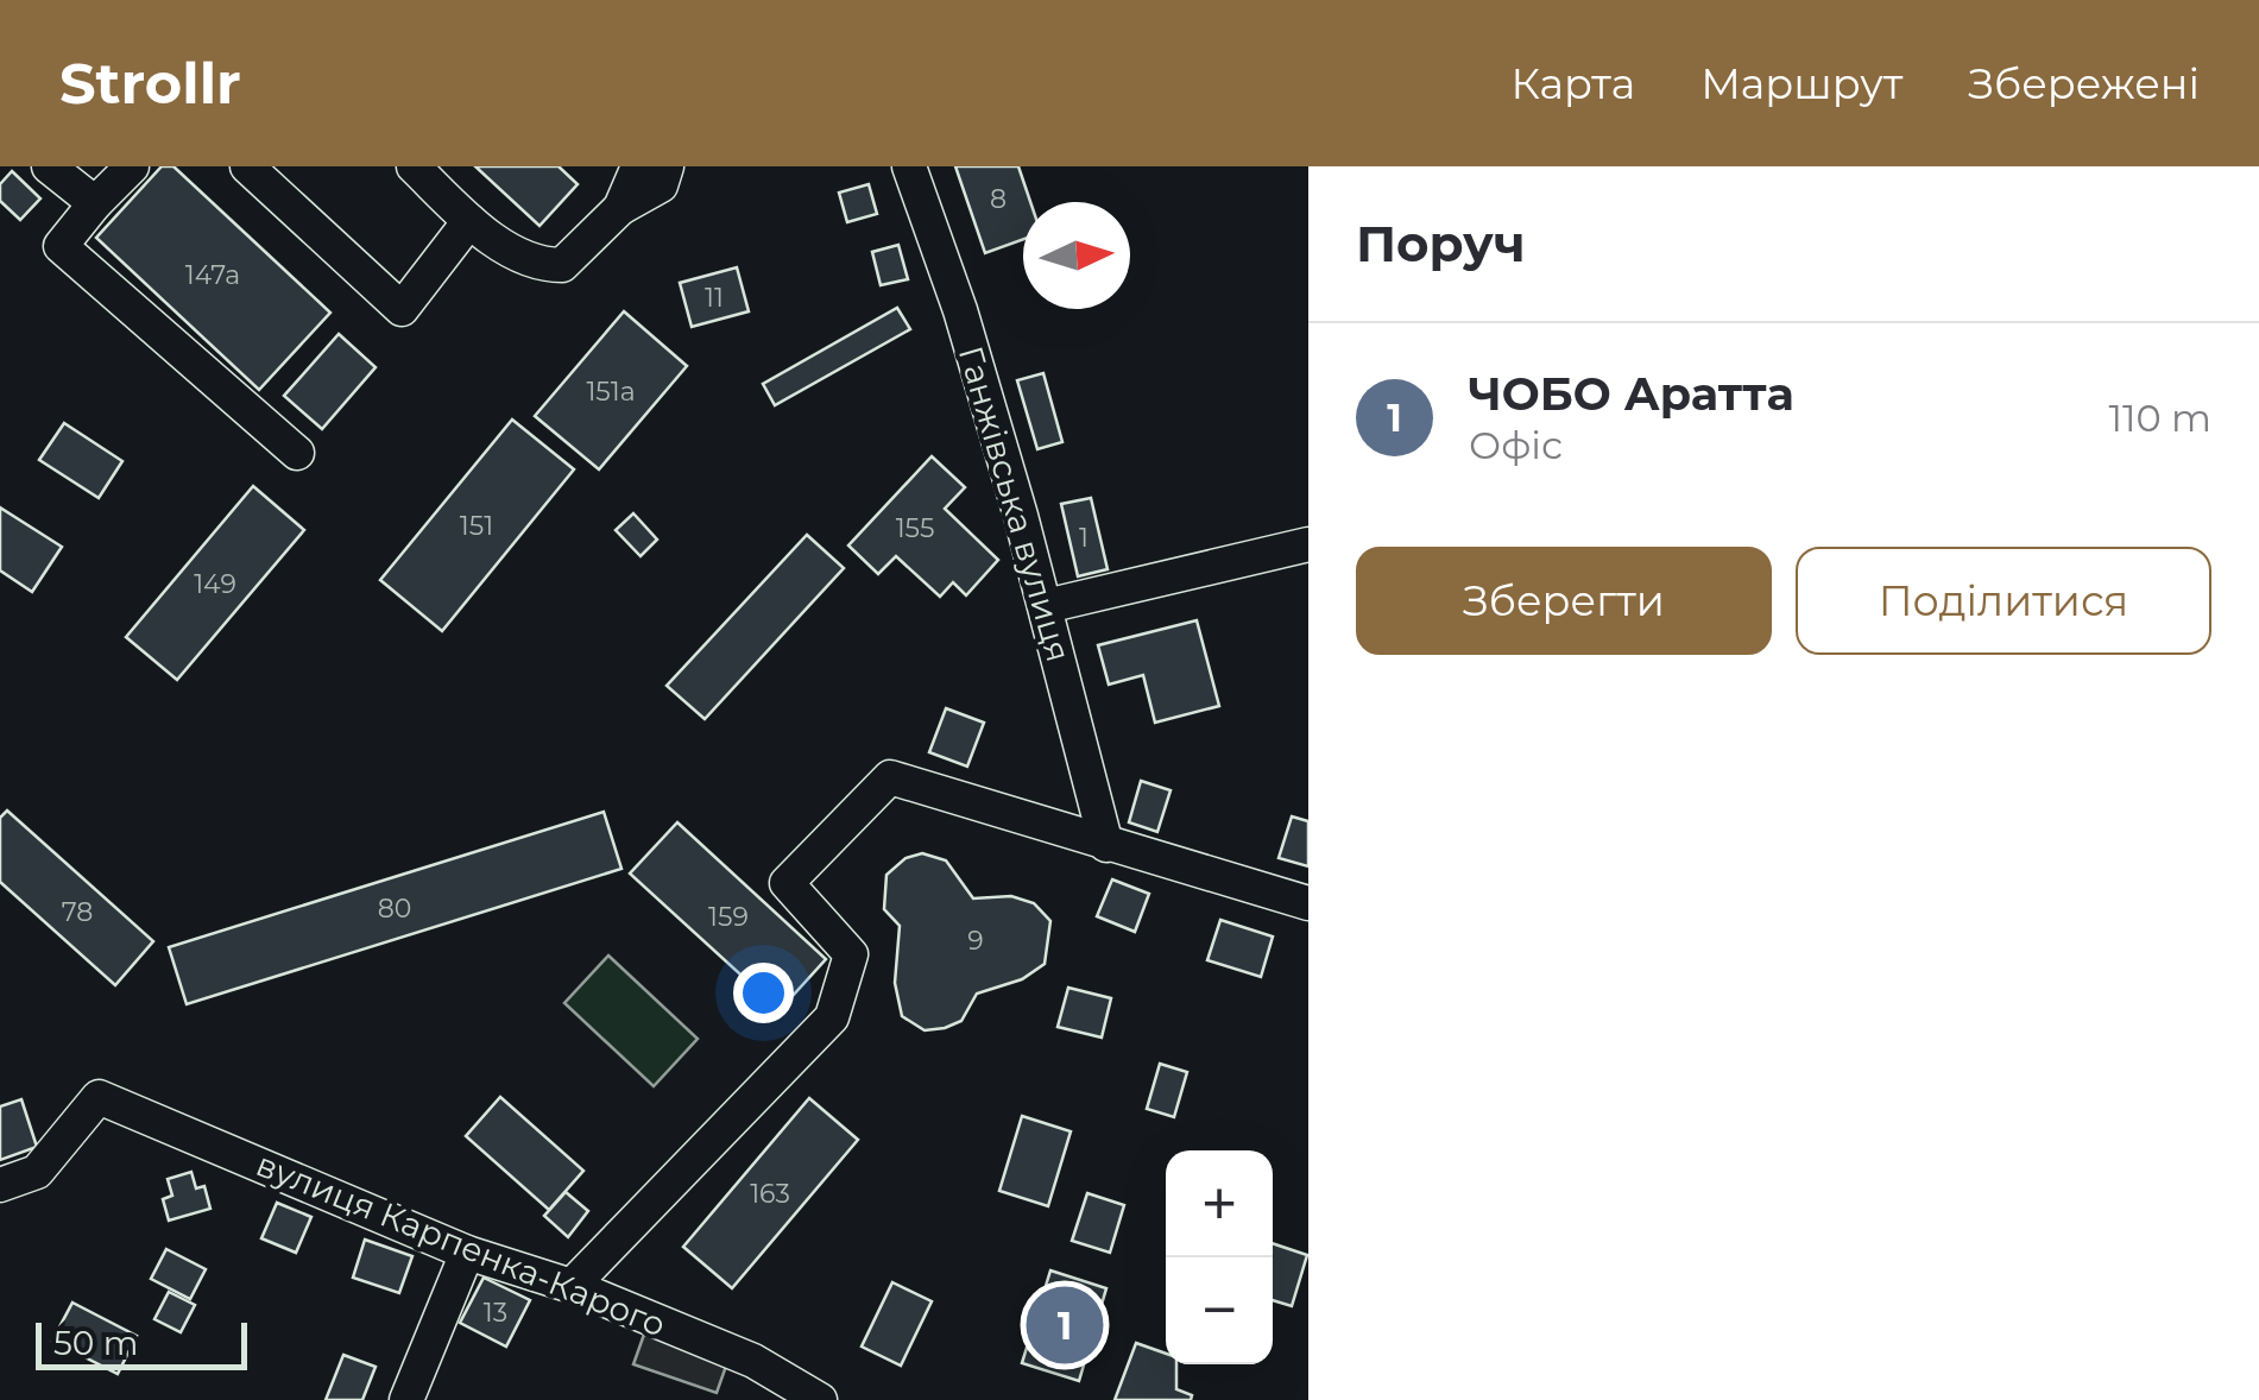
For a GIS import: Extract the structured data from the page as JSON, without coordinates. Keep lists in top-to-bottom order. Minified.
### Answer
{"streets":{"street":["Ганжівська вулиця","вулиця Карпенка-Карого"]},"house_numbers":["8","147а","11","151а","151","155","1","149","80","78","159","9","163","13"],"scale_bar":"50 m","north":"right","page":{"header":"Strollr","nav":["Карта","Маршрут","Збережені"],"heading":"Поруч","list":[{"mark":"1","name":"ЧОБО Аратта","note":"Офіс","value":"110 m"}],"buttons":["Зберегти","Поділитися"],"map_buttons":["+","−"],"pins":"1","scale":"50 m"}}
